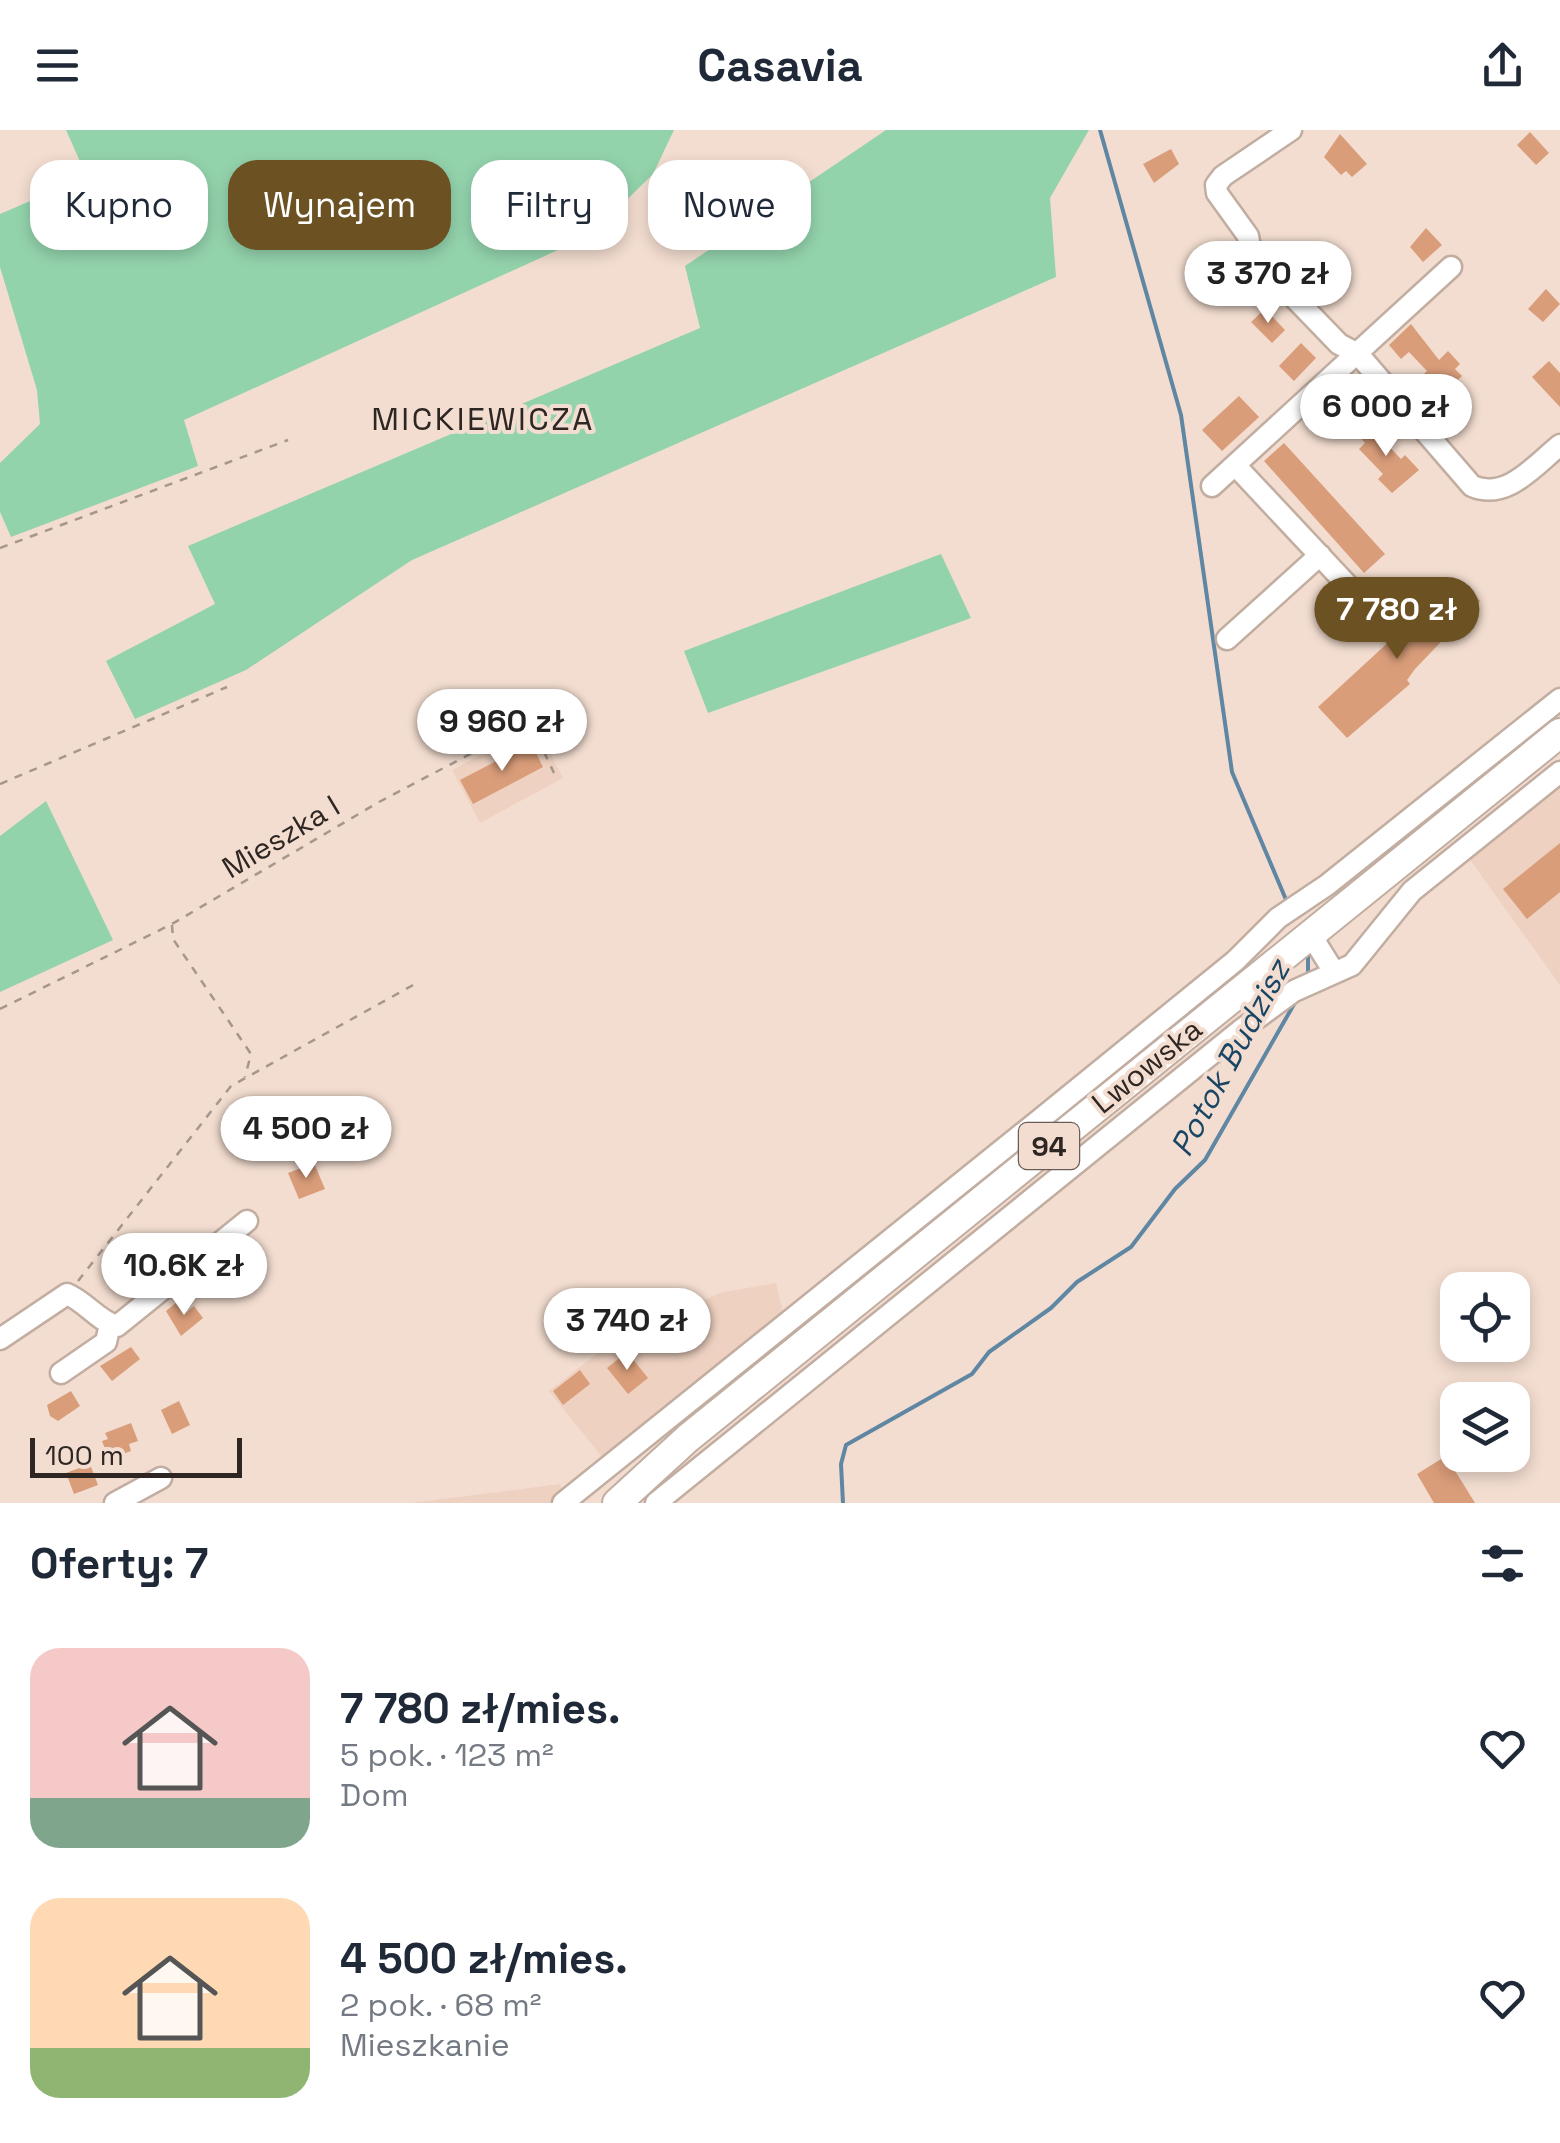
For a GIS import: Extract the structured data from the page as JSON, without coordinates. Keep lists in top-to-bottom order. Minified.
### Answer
{"streets":{"main road":["Lwowska","94"],"path":["Mieszka I"]},"districts":["MICKIEWICZA"],"water":["Potok Budzisz"],"scale_bar":"100 m","page":{"header":"Casavia","chip":["Kupno","Wynajem","Filtry","Nowe"],"price":["3 370 zł","6 000 zł","7 780 zł","9 960 zł","4 500 zł","10.6K zł","3 740 zł"],"scale":"100 m","heading":"Oferty: 7","list":[{"name":"7 780 zł/mies.","note":"5 pok. · 123 m² · Dom"},{"name":"4 500 zł/mies.","note":"2 pok. · 68 m² · Mieszkanie"}]}}
